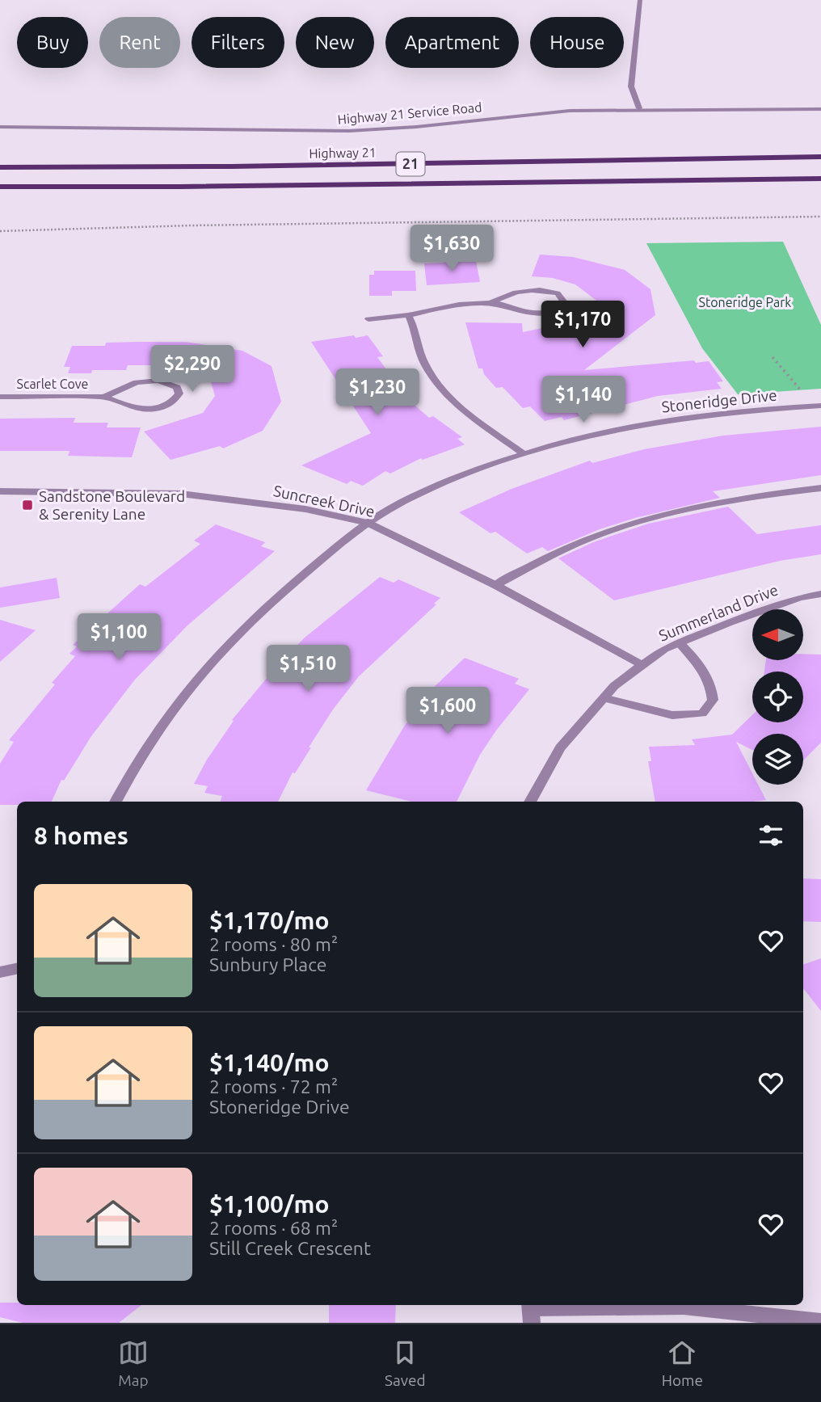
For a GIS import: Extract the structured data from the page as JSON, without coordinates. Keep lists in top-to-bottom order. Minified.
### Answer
{"streets":{"main road":["Highway 21","21"],"street":["Highway 21 Service Road","Scarlet Cove","Stoneridge Drive","Suncreek Drive","Summerland Drive"]},"crossings":[["Stoneridge Drive","Suncreek Drive"],["Suncreek Drive","Summerland Drive"]],"parks":["Stoneridge Park"],"places":{"transit":["Sandstone Boulevard & Serenity Lane"]},"north":"left","page":{"chip":["Buy","Rent","Filters","New","Apartment","House"],"price":["$1,630","$1,170","$2,290","$1,230","$1,140","$1,100","$1,510","$1,600"],"heading":"8 homes","list":[{"name":"$1,170/mo","note":"2 rooms · 80 m² · Sunbury Place"},{"name":"$1,140/mo","note":"2 rooms · 72 m² · Stoneridge Drive"},{"name":"$1,100/mo","note":"2 rooms · 68 m² · Still Creek Crescent"}],"tabs":["Map","Saved","Home"]}}
